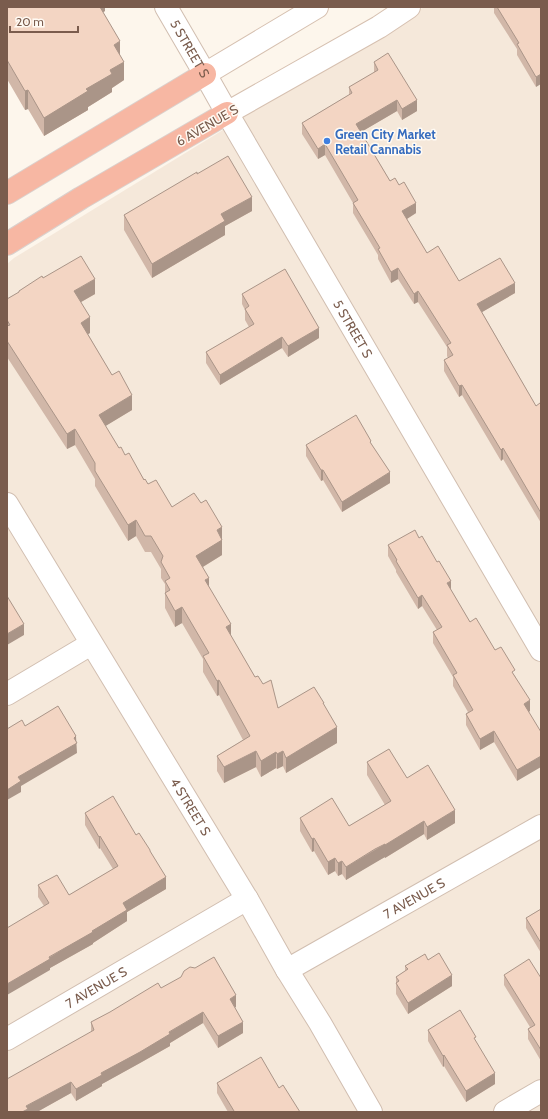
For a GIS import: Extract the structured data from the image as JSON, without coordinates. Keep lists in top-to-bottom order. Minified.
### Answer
{"streets":{"highway":["6 AVENUE S"],"street":["5 STREET S","4 STREET S","7 AVENUE S"]},"crossings":[["5 STREET S","6 AVENUE S"],["4 STREET S","7 AVENUE S"]],"places":["Green City Market Retail Cannabis"],"scale_bar":"20 m"}
